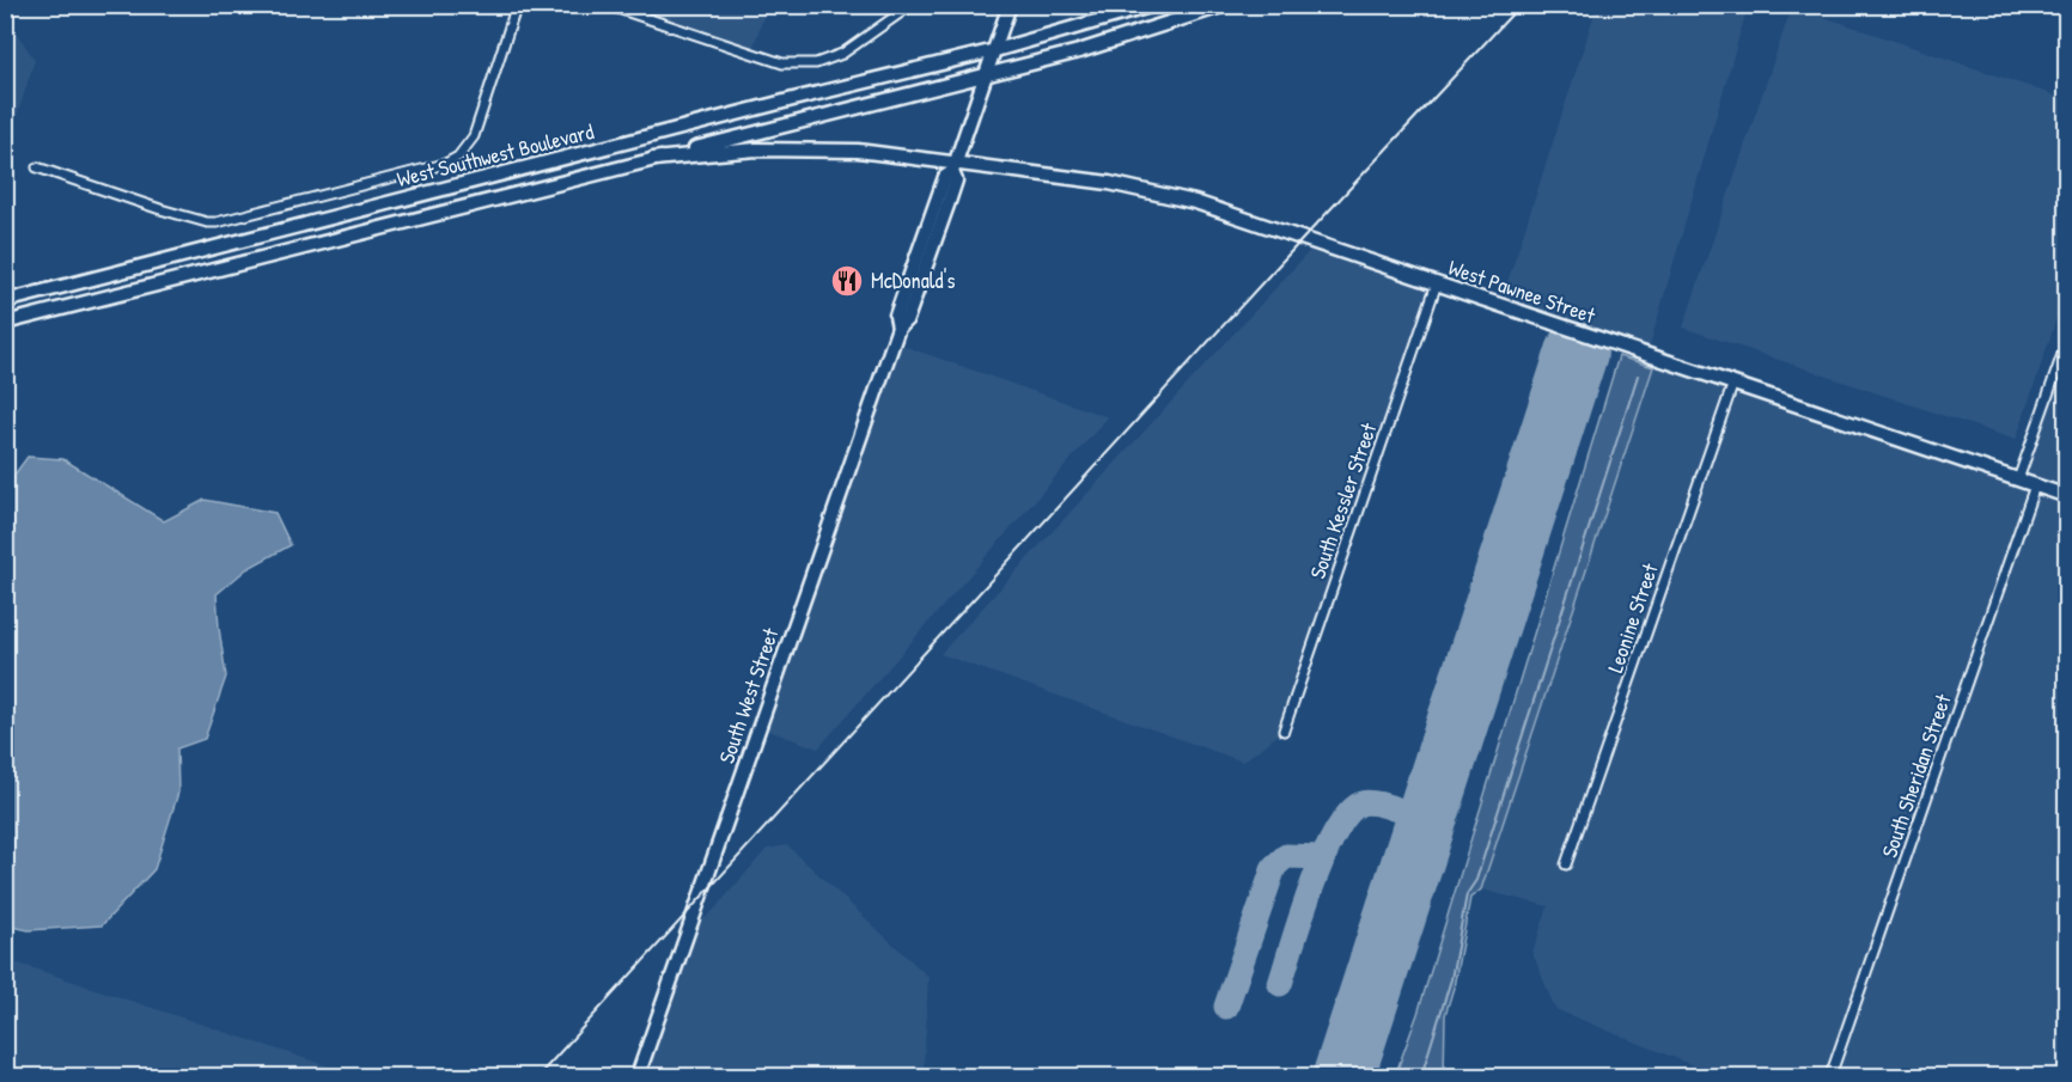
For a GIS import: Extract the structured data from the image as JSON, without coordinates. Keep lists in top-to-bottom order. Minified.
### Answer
{"streets":{"main road":["West Southwest Boulevard","West Pawnee Street","South West Street"],"street":["South Kessler Street","Leonine Street","South Sheridan Street"]},"crossings":[["West Southwest Boulevard","West Pawnee Street"],["West Southwest Boulevard","South West Street"],["West Pawnee Street","South Kessler Street"],["West Pawnee Street","Leonine Street"],["West Pawnee Street","South West Street"],["West Pawnee Street","South Sheridan Street"]],"places":{"restaurant":["McDonald's"]}}
